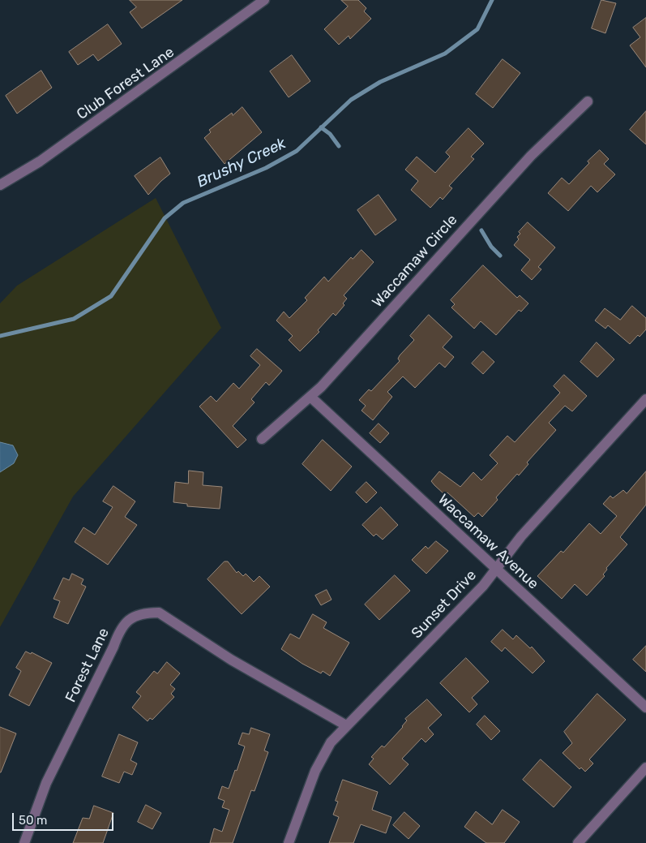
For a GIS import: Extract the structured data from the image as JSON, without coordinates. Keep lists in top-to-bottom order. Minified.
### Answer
{"streets":{"street":["Club Forest Lane","Waccamaw Circle","Waccamaw Avenue","Sunset Drive","Forest Lane"]},"crossings":[["Waccamaw Circle","Waccamaw Avenue"],["Waccamaw Avenue","Sunset Drive"],["Sunset Drive","Forest Lane"]],"water":["Brushy Creek"],"scale_bar":"50 m"}
